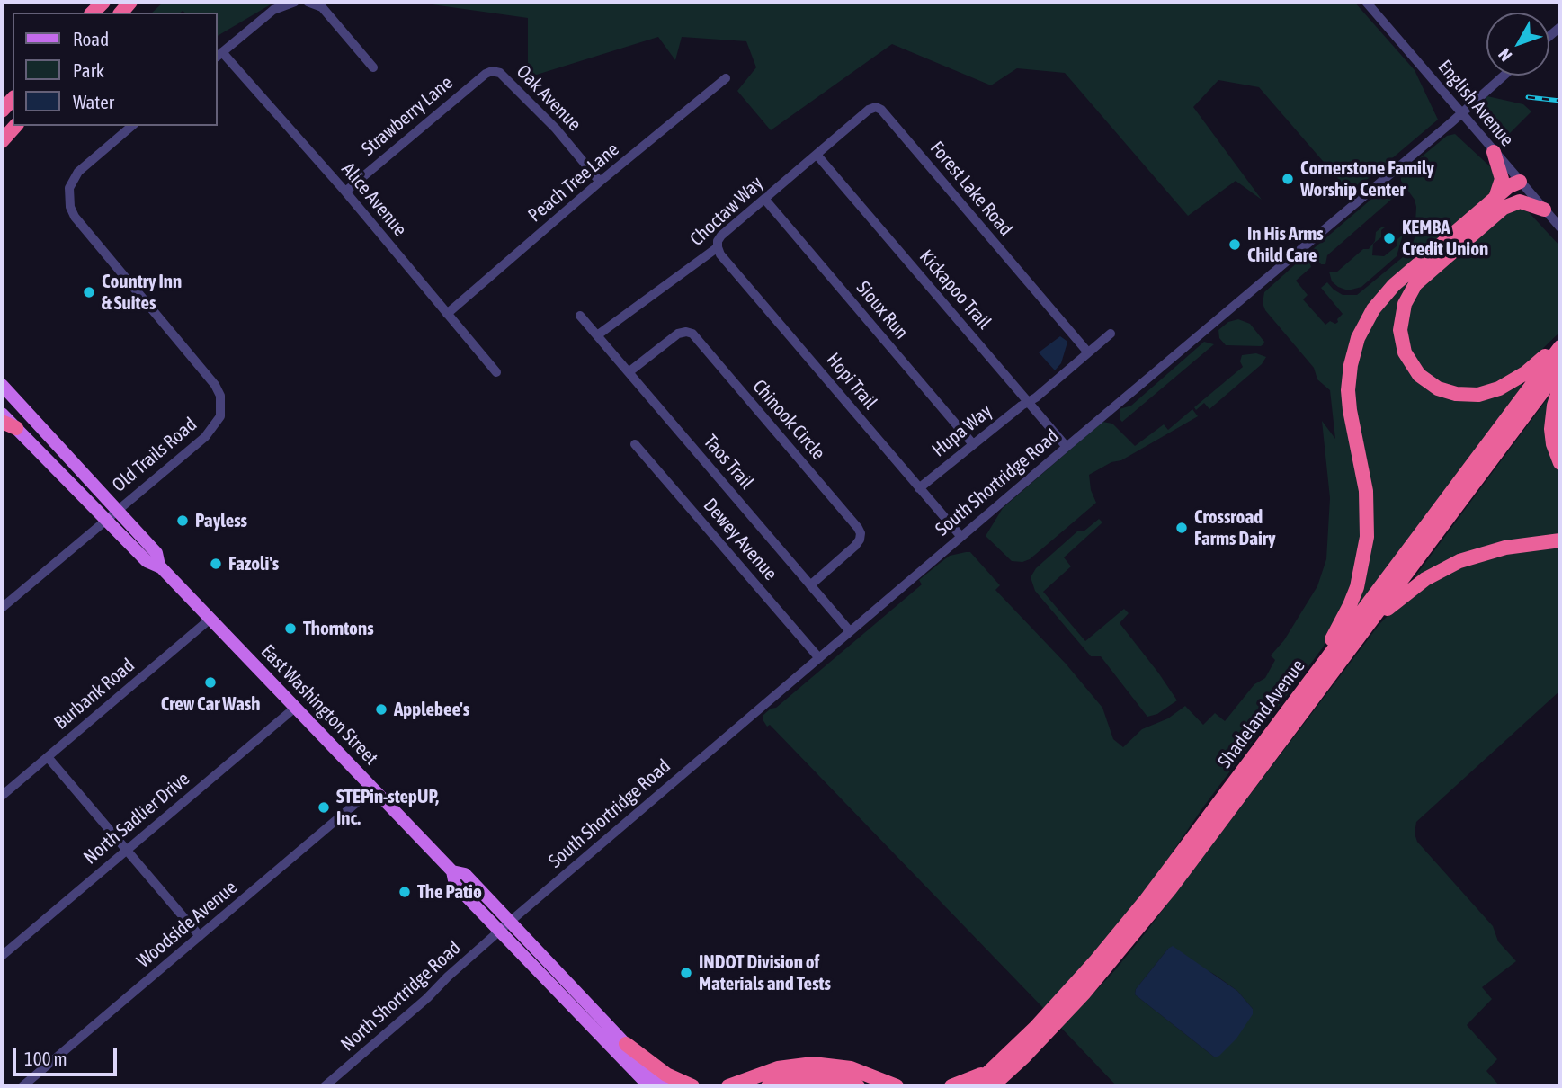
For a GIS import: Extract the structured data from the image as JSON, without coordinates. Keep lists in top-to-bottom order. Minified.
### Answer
{"streets":{"highway":["Shadeland Avenue"],"main road":["East Washington Street"],"street":["Oak Avenue","English Avenue","Strawberry Lane","Peach Tree Lane","Forest Lake Road","Alice Avenue","Choctaw Way","Kickapoo Trail","Sioux Run","Hopi Trail","Chinook Circle","Hupa Way","Old Trails Road","Taos Trail","South Shortridge Road","Dewey Avenue","Burbank Road","North Sadlier Drive","Woodside Avenue","North Shortridge Road"]},"crossings":[["Oak Avenue","Strawberry Lane"],["Oak Avenue","Peach Tree Lane"],["English Avenue","South Shortridge Road"],["Strawberry Lane","Alice Avenue"],["Peach Tree Lane","Alice Avenue"],["Forest Lake Road","Choctaw Way"],["Forest Lake Road","Kickapoo Trail"],["Choctaw Way","Kickapoo Trail"],["Choctaw Way","Sioux Run"],["Choctaw Way","Hopi Trail"],["Choctaw Way","Taos Trail"],["Kickapoo Trail","Hupa Way"],["Kickapoo Trail","South Shortridge Road"],["Sioux Run","Hupa Way"],["Hopi Trail","Hupa Way"],["Hopi Trail","South Shortridge Road"],["Chinook Circle","Taos Trail"],["Old Trails Road","East Washington Street"],["Taos Trail","South Shortridge Road"],["South Shortridge Road","Dewey Avenue"],["South Shortridge Road","East Washington Street"],["South Shortridge Road","North Shortridge Road"],["Burbank Road","East Washington Street"],["East Washington Street","North Sadlier Drive"],["East Washington Street","Woodside Avenue"],["East Washington Street","North Shortridge Road"]],"places":["Cornerstone Family Worship Center","KEMBA Credit Union","In His Arms Child Care","Country Inn & Suites","Payless","Crossroad Farms Dairy","Fazoli's","Thorntons","Crew Car Wash","Applebee's","STEPin-stepUP, Inc.","The Patio","INDOT Division of Materials and Tests"],"legend":["Road","Park","Water"],"scale_bar":"100 m","north":"bottom left"}
